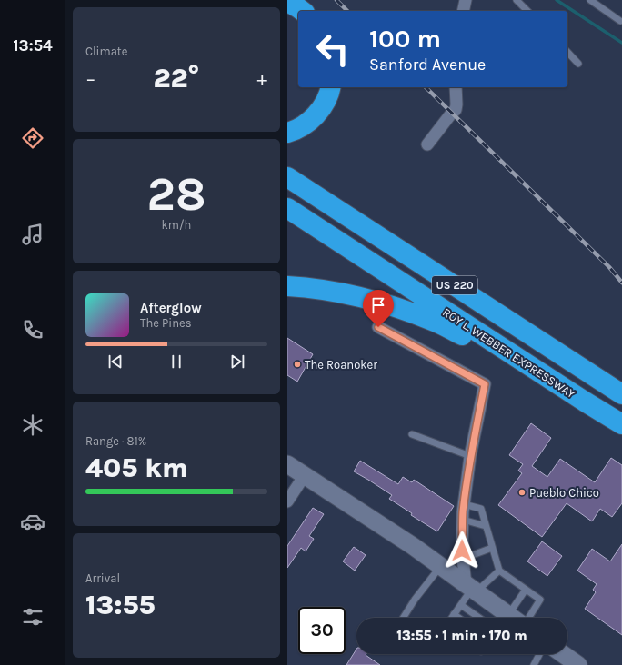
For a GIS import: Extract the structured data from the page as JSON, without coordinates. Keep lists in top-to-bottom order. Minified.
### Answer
{"streets":{"highway":["US 220","ROY L. WEBBER EXPRESSWAY"]},"places":["The Roanoker","Pueblo Chico"],"page":{"tabs":"13:54","tile":["Climate",["28","km/h"],["Range · 81%","405 km"],["Arrival","13:55"]],"turn":["100 m","Sanford Avenue"],"heat":["−","22°","+"],"song":["Afterglow","The Pines"],"limit":"30","trip":"13:55 · 1 min · 170 m"}}
